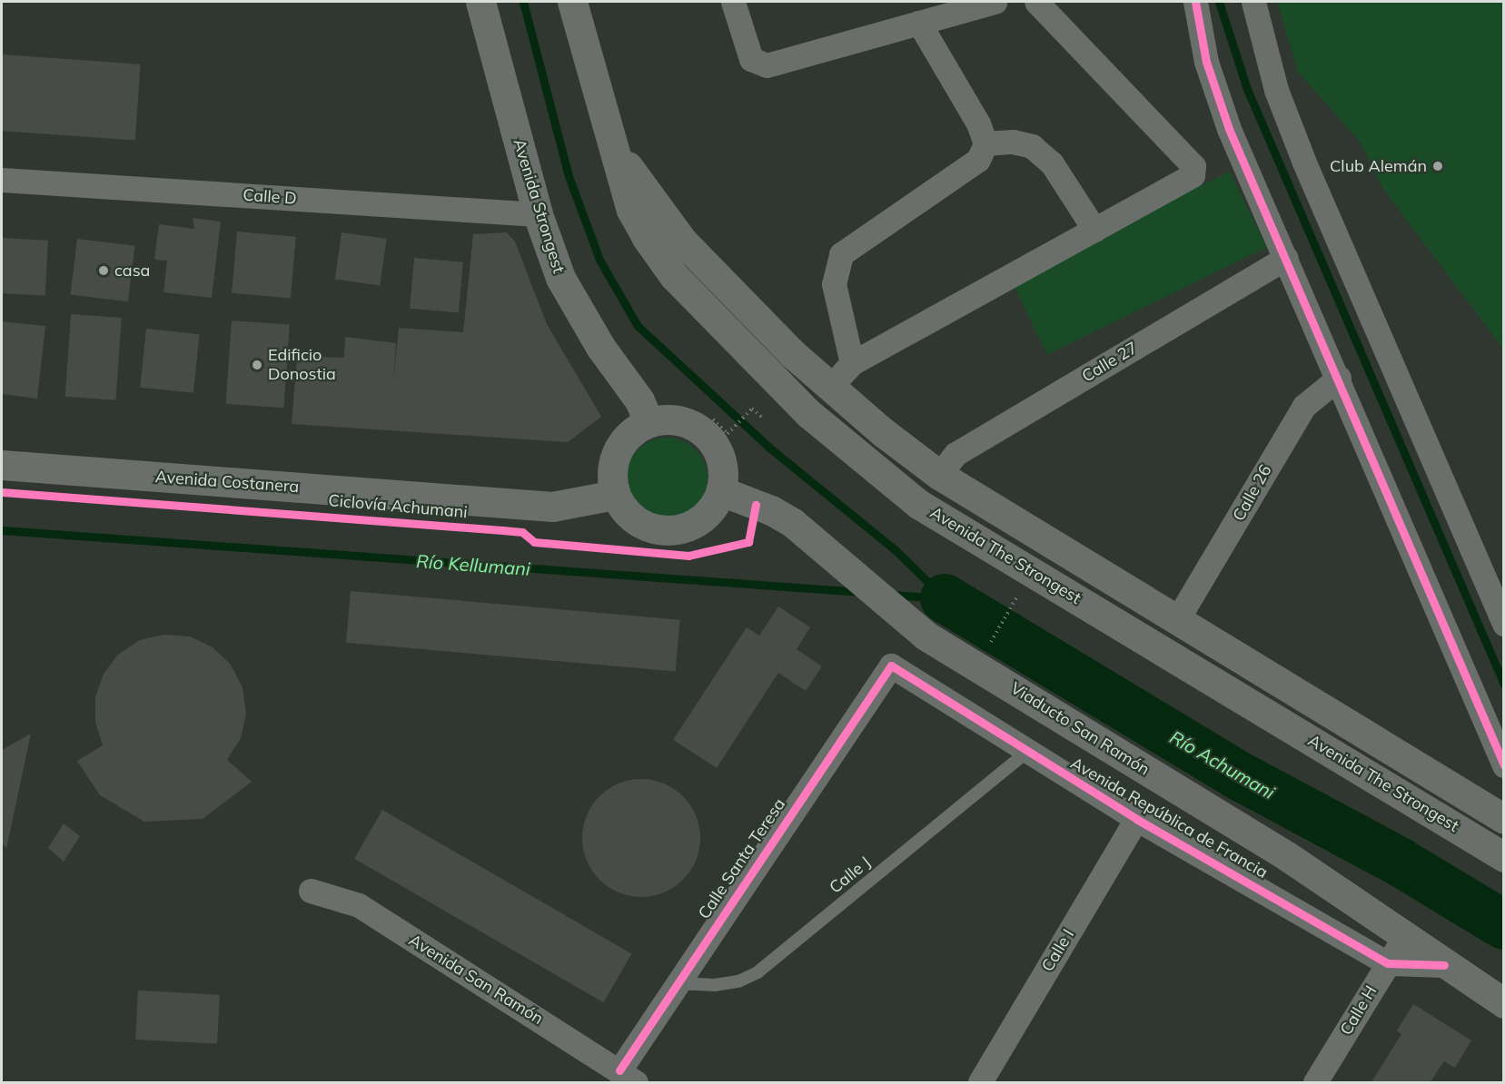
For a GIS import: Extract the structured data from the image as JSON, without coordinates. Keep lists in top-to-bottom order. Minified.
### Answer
{"streets":{"main road":["Avenida Strongest","Avenida Costanera","Avenida The Strongest","Viaducto San Ramón"],"street":["Calle D","Calle 27","Calle 26","Avenida República de Francia","Calle Santa Teresa","Calle I","Avenida San Ramón","Calle H"],"lane":["Calle J"],"cycle path":["Ciclovía Achumani"]},"crossings":[["Calle D","Avenida Strongest"],["Avenida Strongest","Avenida Costanera"],["Avenida Strongest","Viaducto San Ramón"],["Calle 27","Avenida The Strongest"],["Avenida Costanera","Viaducto San Ramón"],["Calle 26","Avenida The Strongest"],["Viaducto San Ramón","Avenida República de Francia"],["Viaducto San Ramón","Calle H"],["Avenida República de Francia","Calle Santa Teresa"],["Avenida República de Francia","Calle J"],["Avenida República de Francia","Calle I"],["Avenida República de Francia","Calle H"],["Calle Santa Teresa","Calle J"],["Calle Santa Teresa","Avenida San Ramón"]],"water":["Río Kellumani","Río Achumani"],"places":["Club Alemán","casa","Edificio Donostia"]}
